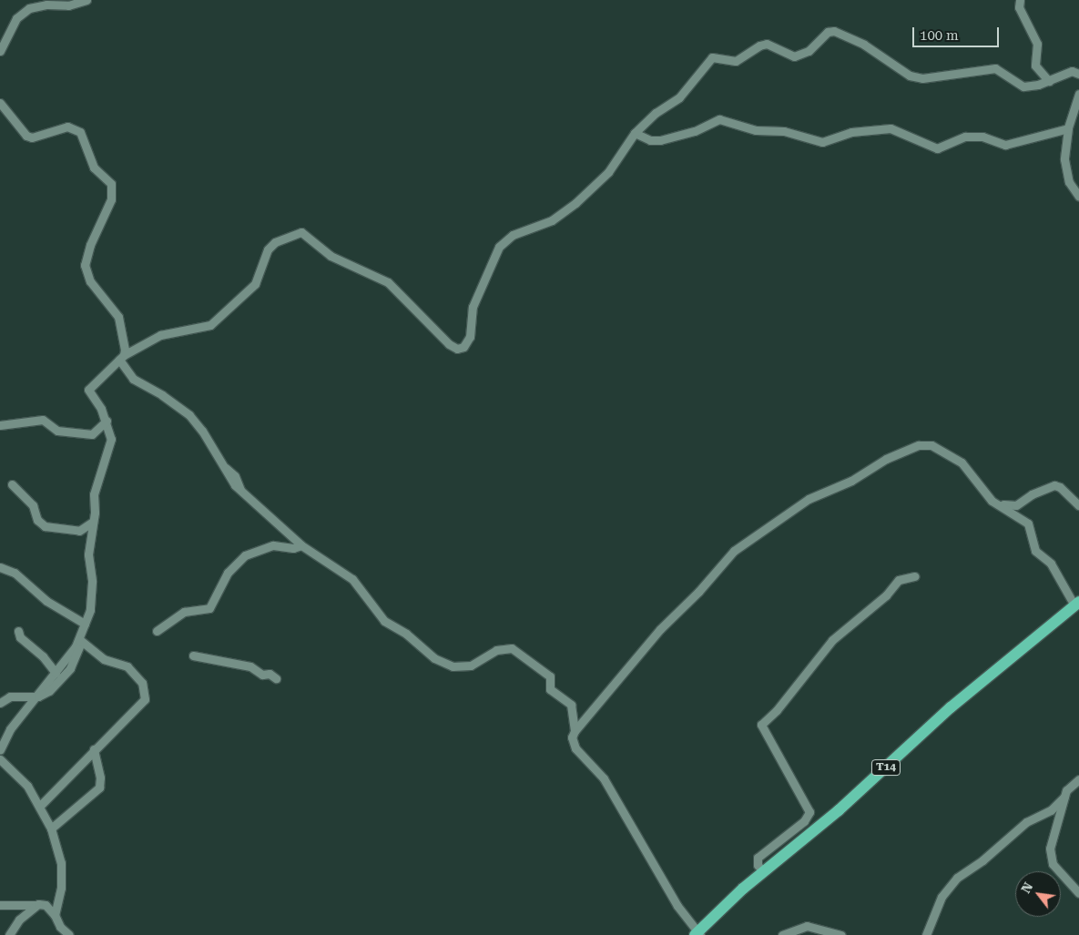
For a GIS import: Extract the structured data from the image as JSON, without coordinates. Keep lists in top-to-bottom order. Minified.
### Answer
{"streets":{"highway":["T14"]},"scale_bar":"100 m","north":"top left"}
